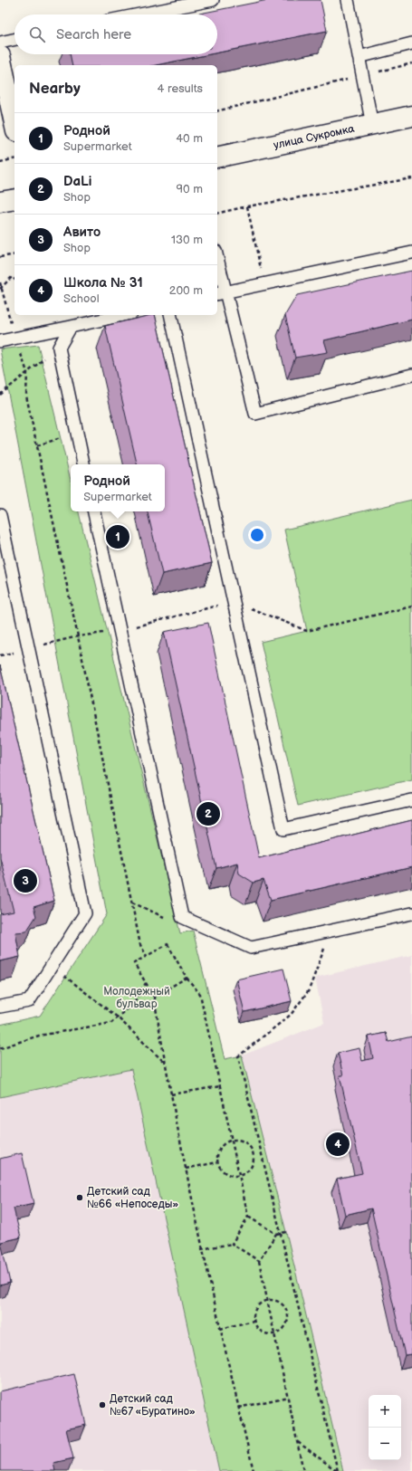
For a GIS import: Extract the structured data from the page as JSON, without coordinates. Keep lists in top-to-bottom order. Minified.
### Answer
{"streets":{"street":["улица Сукромка"]},"parks":["Молодежный бульвар"],"places":["Детский сад №66 «Непоседы»","Детский сад №67 «Буратино»"],"page":{"search":"Search here","heading":["Nearby","4 results"],"list":[{"mark":"1","name":"Родной","note":"Supermarket","value":"40 m"},{"mark":"2","name":"DaLi","note":"Shop","value":"90 m"},{"mark":"3","name":"Авито","note":"Shop","value":"130 m"},{"mark":"4","name":"Школа № 31","note":"School","value":"200 m"}],"popup":["Родной","Supermarket"],"pins":["1","2","3","4"],"map_buttons":["+","−"]}}
